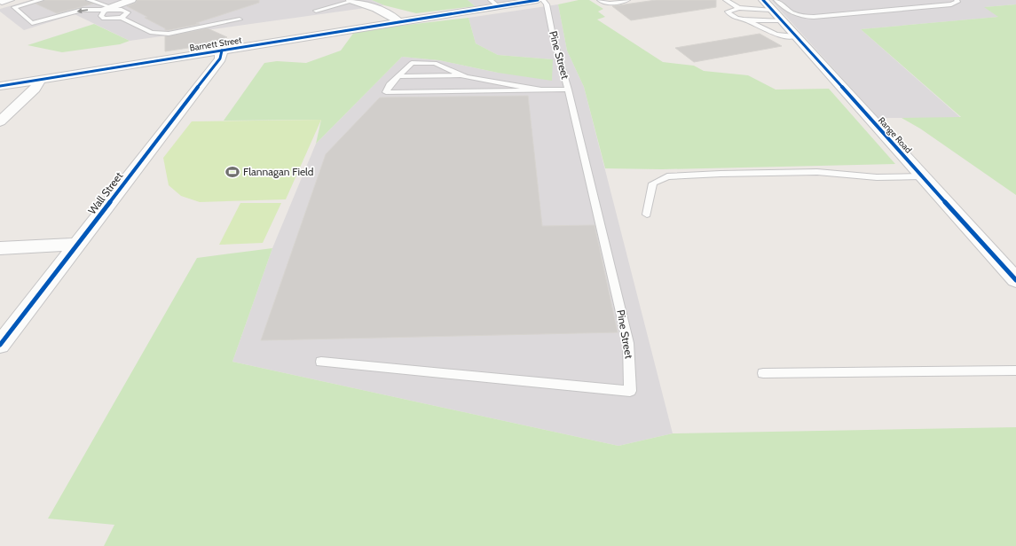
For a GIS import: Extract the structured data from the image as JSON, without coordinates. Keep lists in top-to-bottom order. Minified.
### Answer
{"streets":{"street":["Barnett Street","Range Road","Wall Street"],"lane":["Pine Street"]},"crossings":[["Barnett Street","Wall Street"]],"places":{"sports":["Flannagan Field"]}}
